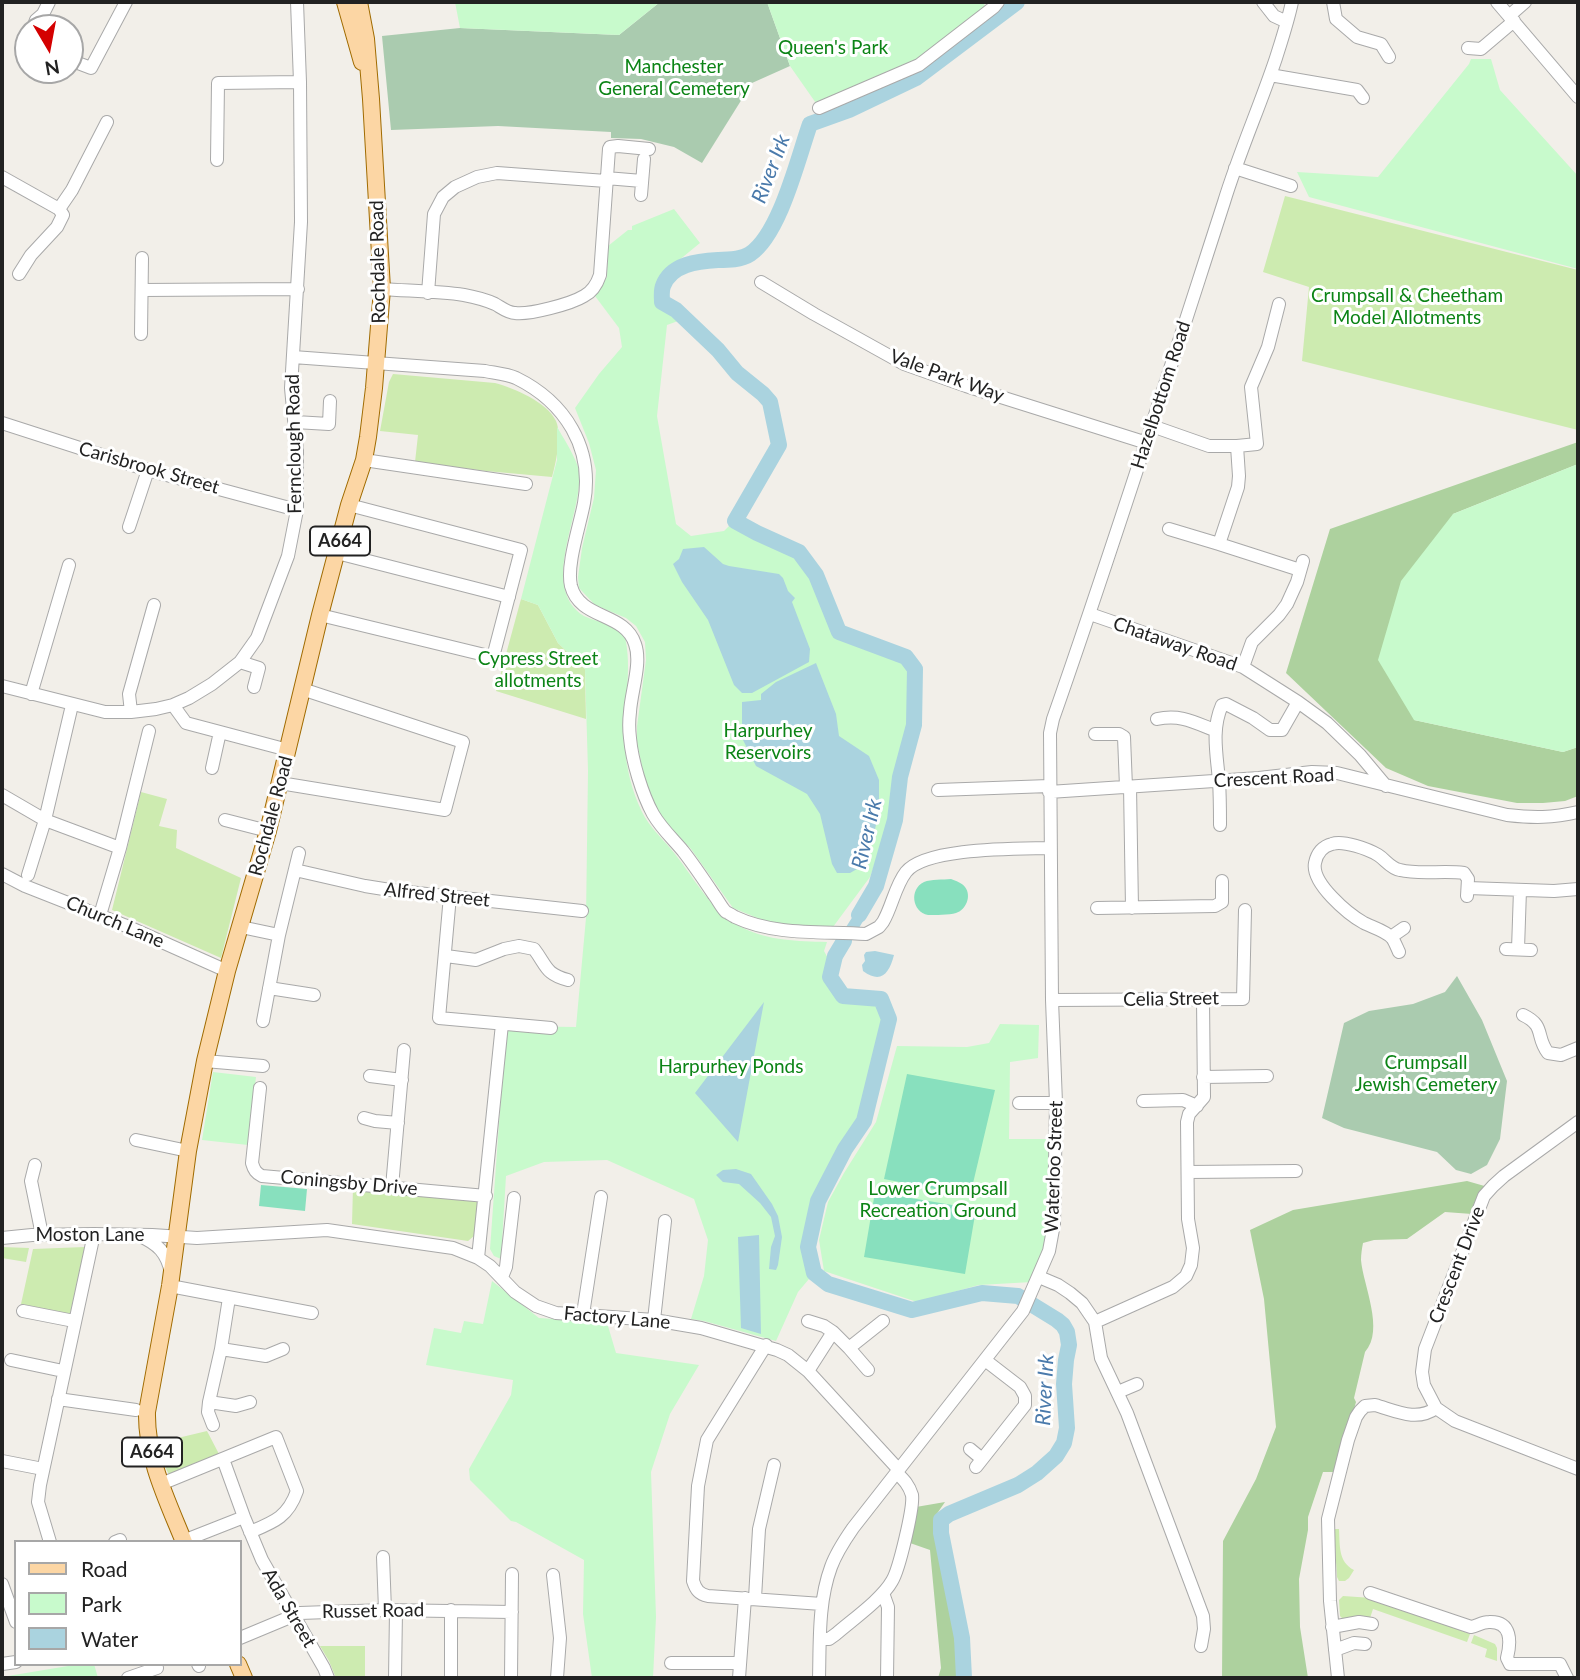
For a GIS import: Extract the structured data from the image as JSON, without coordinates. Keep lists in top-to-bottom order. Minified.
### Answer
{"streets":{"main road":["Rochdale Road","A664"],"street":["Vale Park Way","Hazelbottom Road","Fernclough Road","Carisbrook Street","Chataway Road","Crescent Road","Alfred Street","Church Lane","Celia Street","Waterloo Street","Coningsby Drive","Moston Lane","Crescent Drive","Factory Lane","Ada Street","Russet Road"]},"crossings":[["Rochdale Road","Church Lane"],["Rochdale Road","Moston Lane"],["Rochdale Road","Factory Lane"],["Vale Park Way","Hazelbottom Road"],["Hazelbottom Road","Chataway Road"],["Hazelbottom Road","Crescent Road"],["Hazelbottom Road","Waterloo Street"],["Fernclough Road","Carisbrook Street"],["Chataway Road","Crescent Road"],["Crescent Road","Waterloo Street"],["Celia Street","Waterloo Street"],["Waterloo Street","Factory Lane"],["Moston Lane","Factory Lane"],["Ada Street","Russet Road"]],"water":["River Irk"],"parks":["Queen's Park","Manchester General Cemetery","Crumpsall & Cheetham Model Allotments","Cypress Street allotments","Harpurhey Reservoirs","Crumpsall Jewish Cemetery","Harpurhey Ponds","Lower Crumpsall Recreation Ground"],"legend":["Road","Park","Water"],"north":"bottom"}
